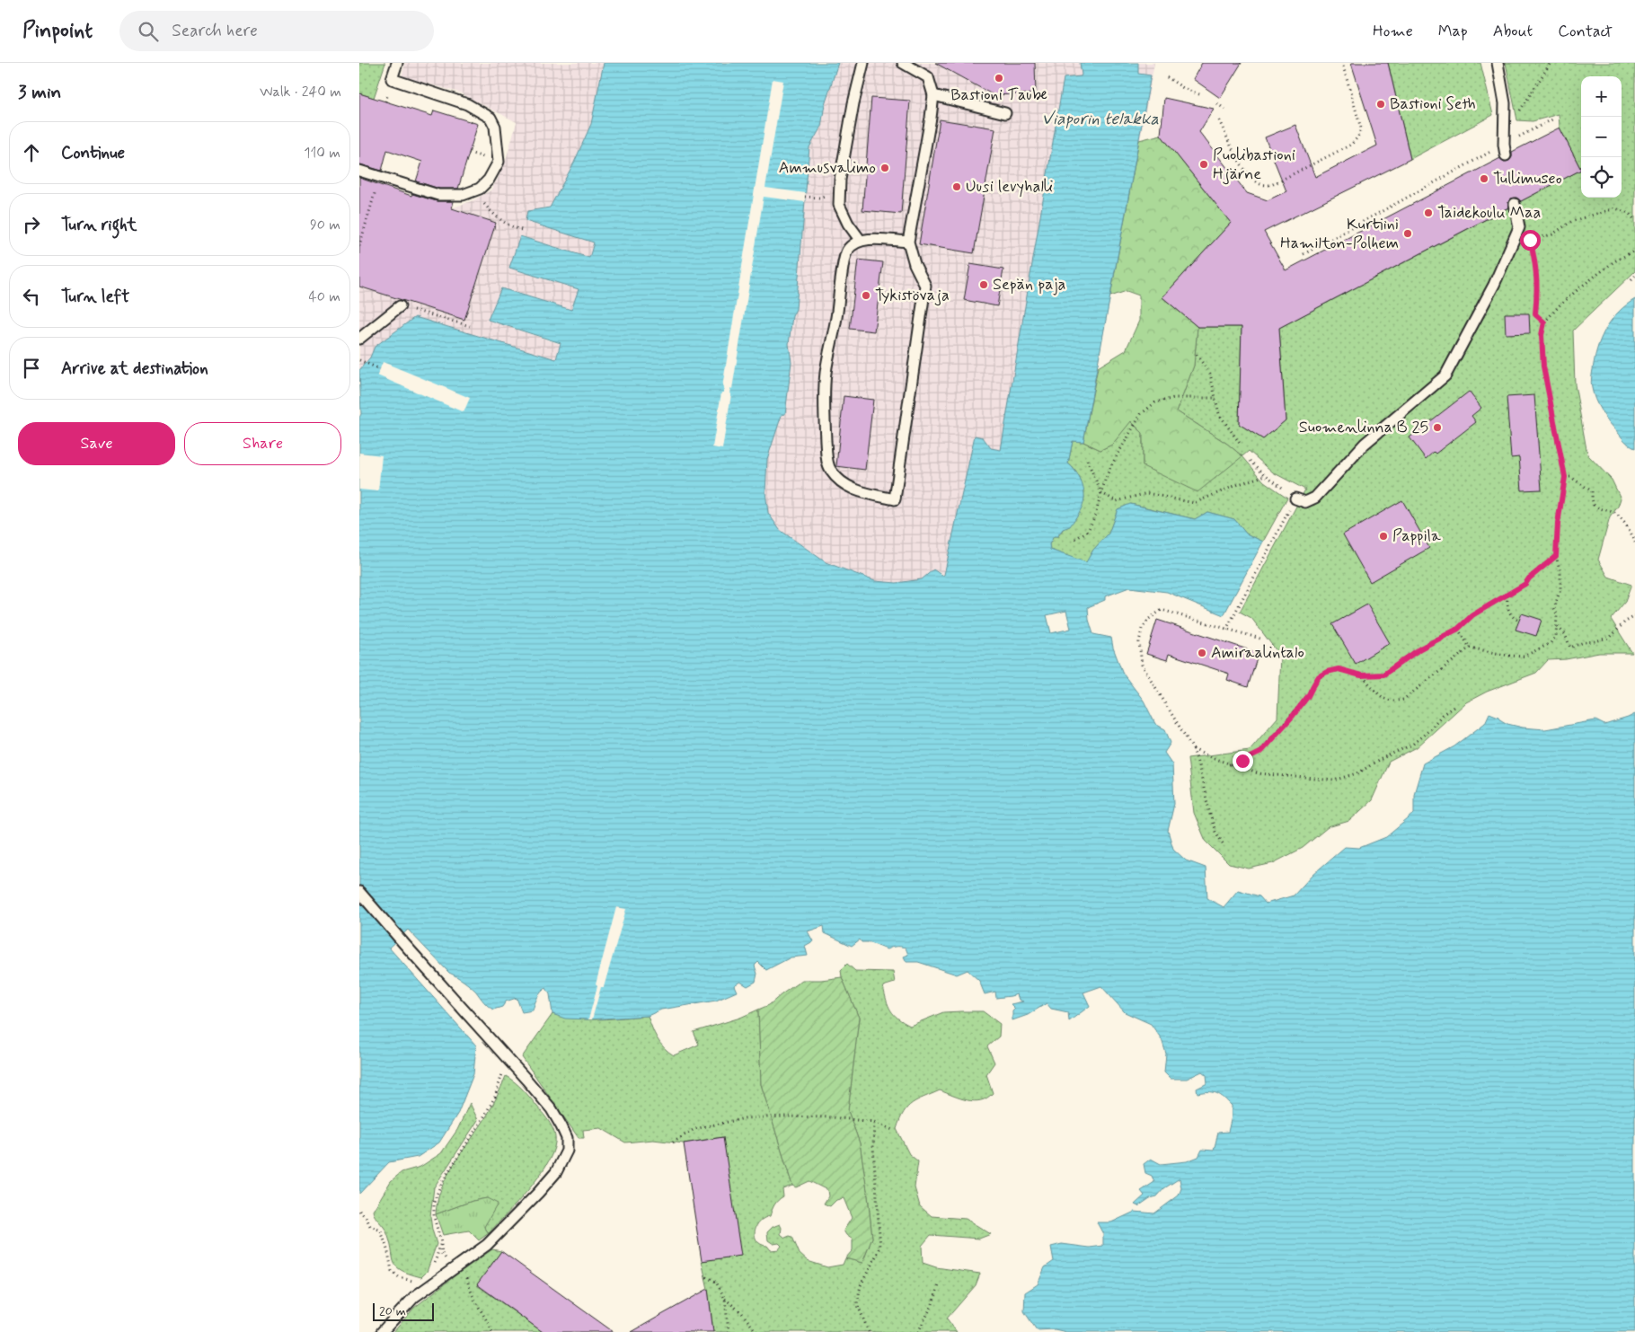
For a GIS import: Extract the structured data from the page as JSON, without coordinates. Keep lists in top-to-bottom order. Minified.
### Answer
{"water":["Viaporin telakka"],"places":["Bastioni Taube","Bastioni Seth","Puolibastioni Hjärne","Ammusvalimo","Tullimuseo","Uusi levyhalli","Taidekoulu Maa","Kurtiini Hamilton-Polhem","Sepän paja","Tykistövaja","Suomenlinna B 25","Pappila","Amiraalintalo"],"scale_bar":"20 m","page":{"header":"Pinpoint","search":"Search here","nav":["Home","Map","About","Contact"],"heading":["3 min","Walk · 240 m"],"map_buttons":["+","−"],"list":[["Continue","110 m"],["Turn right","90 m"],["Turn left","40 m"],"Arrive at destination"],"buttons":["Save","Share"],"scale":"20 m"}}
